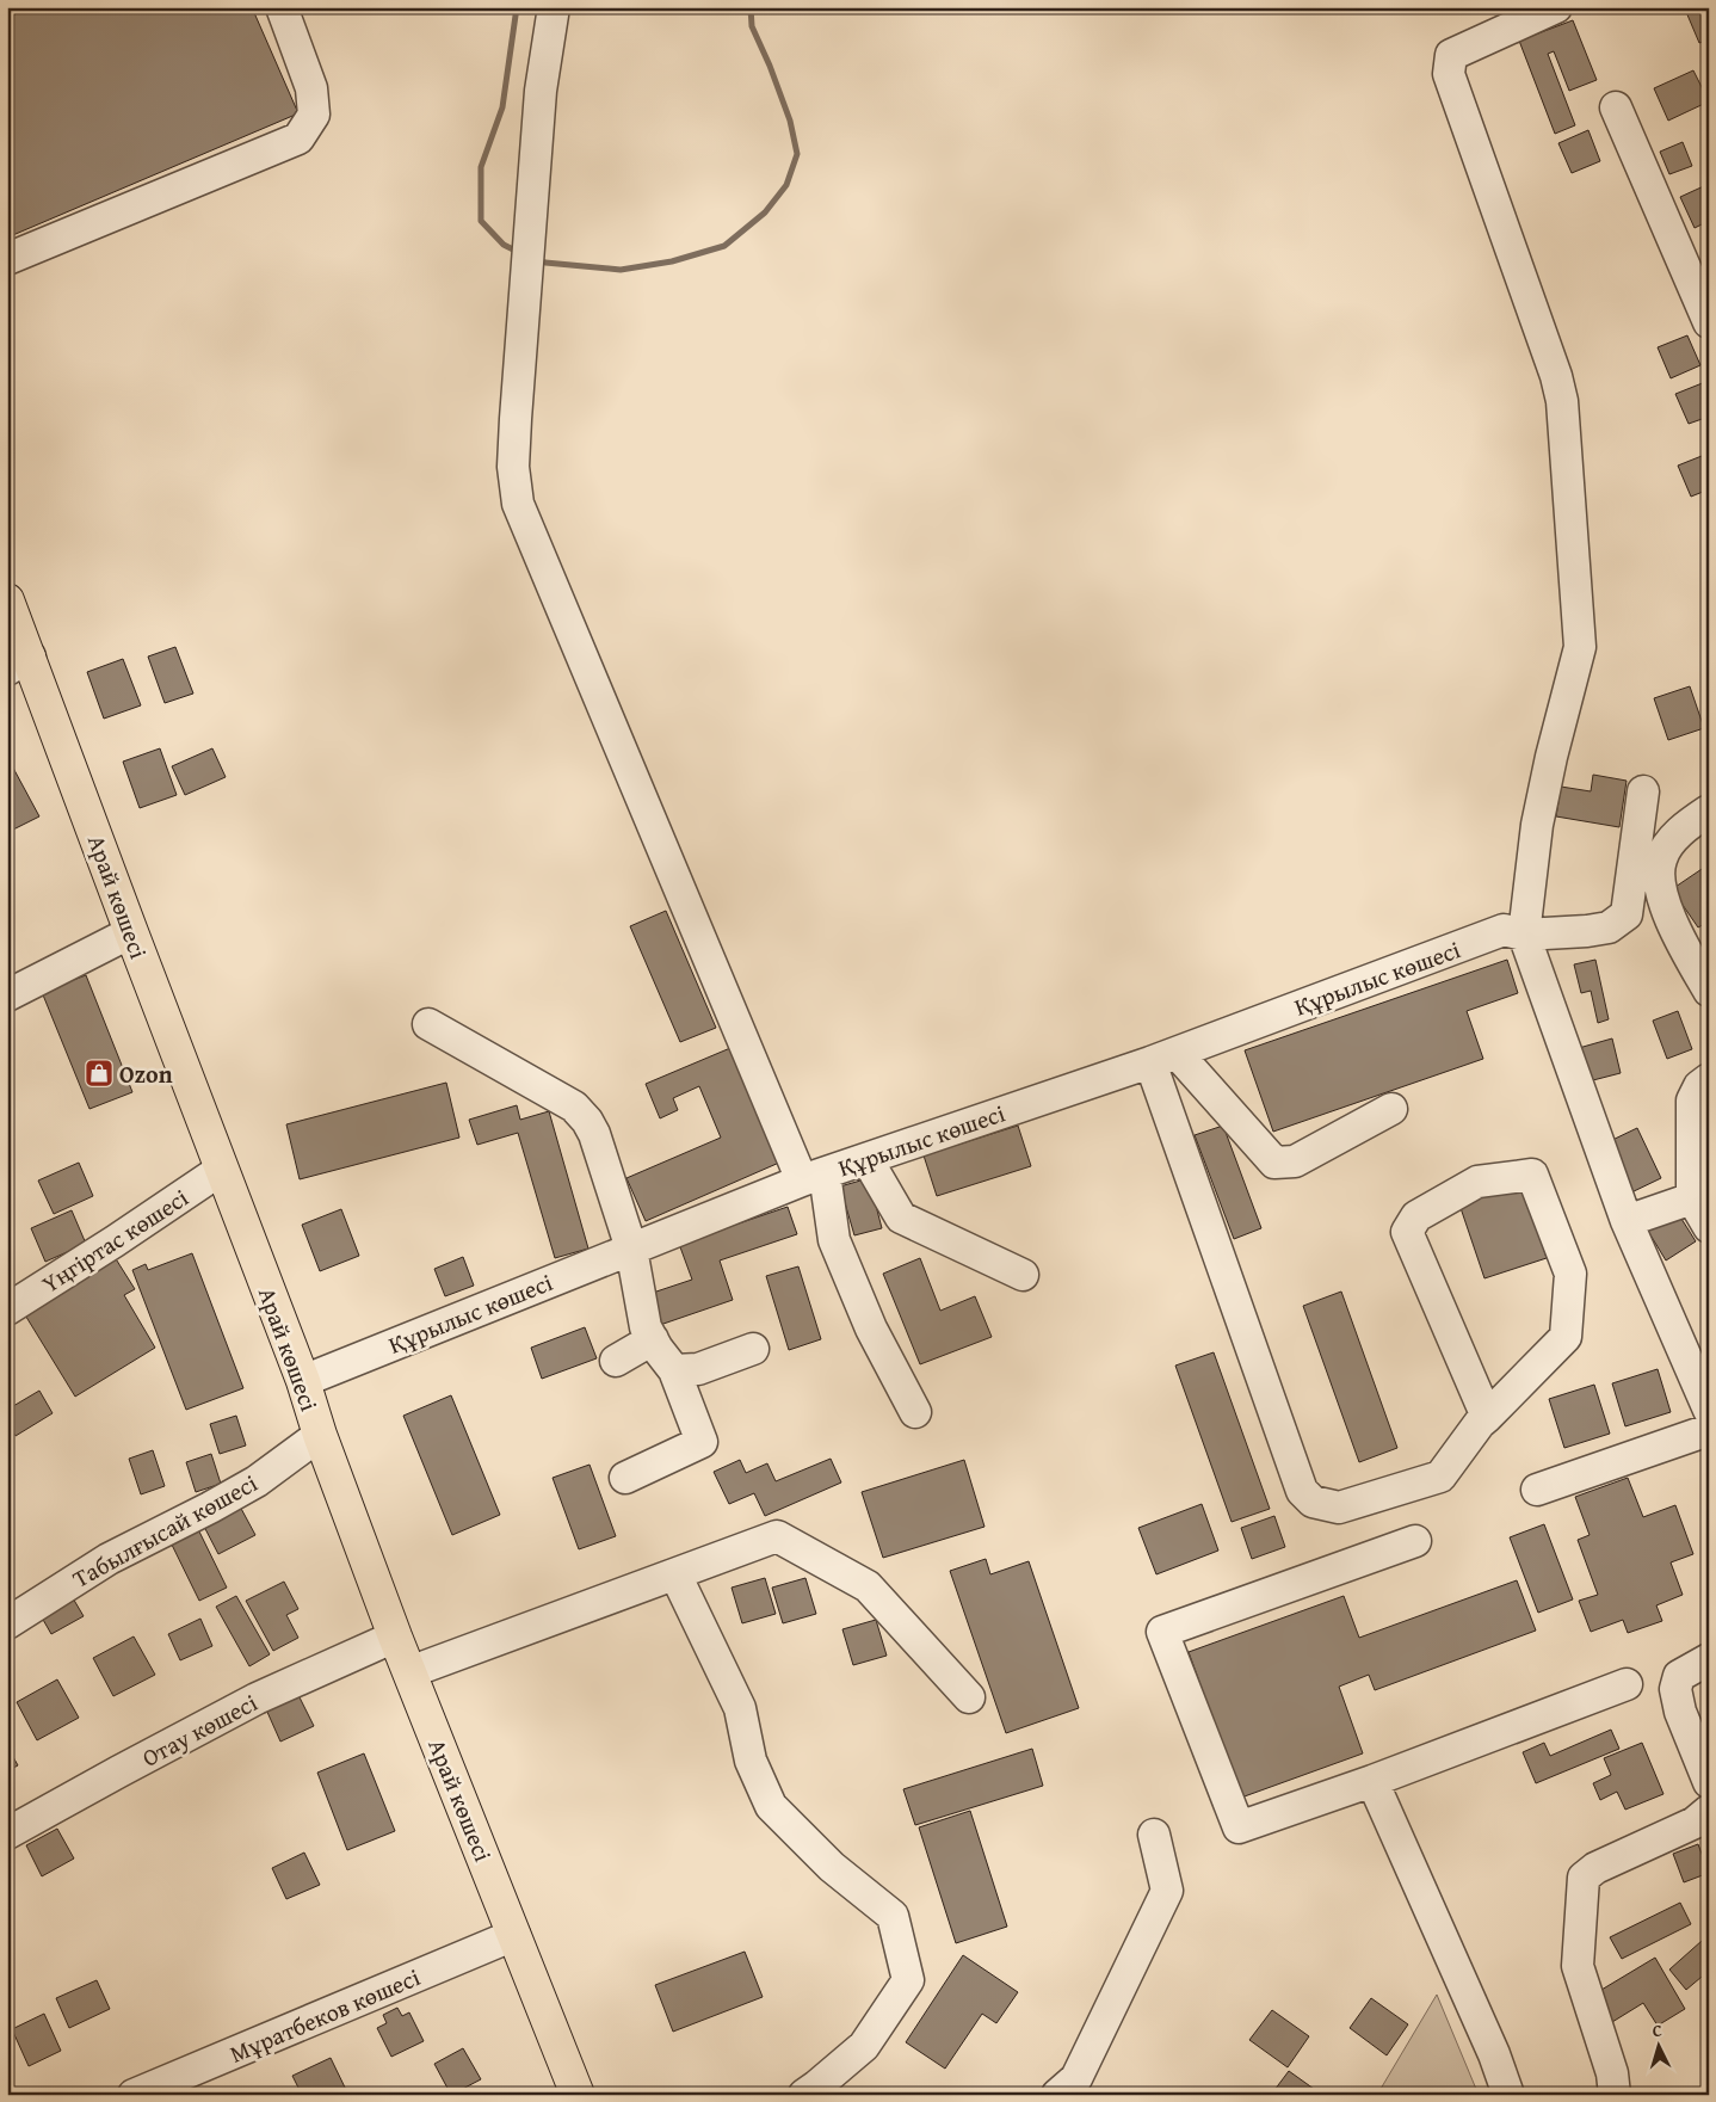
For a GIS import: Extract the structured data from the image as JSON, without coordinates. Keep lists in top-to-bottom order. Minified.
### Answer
{"streets":{"main road":["Арай көшесі"],"street":["Құрылыс көшесі","Үңгіртас көшесі","Табылғысай көшесі","Отау көшесі","Мұратбеков көшесі"]},"crossings":[["Арай көшесі","Құрылыс көшесі"],["Арай көшесі","Үңгіртас көшесі"],["Арай көшесі","Табылғысай көшесі"],["Арай көшесі","Отау көшесі"],["Арай көшесі","Мұратбеков көшесі"]],"places":{"shop":["Ozon"]},"north":"top"}
